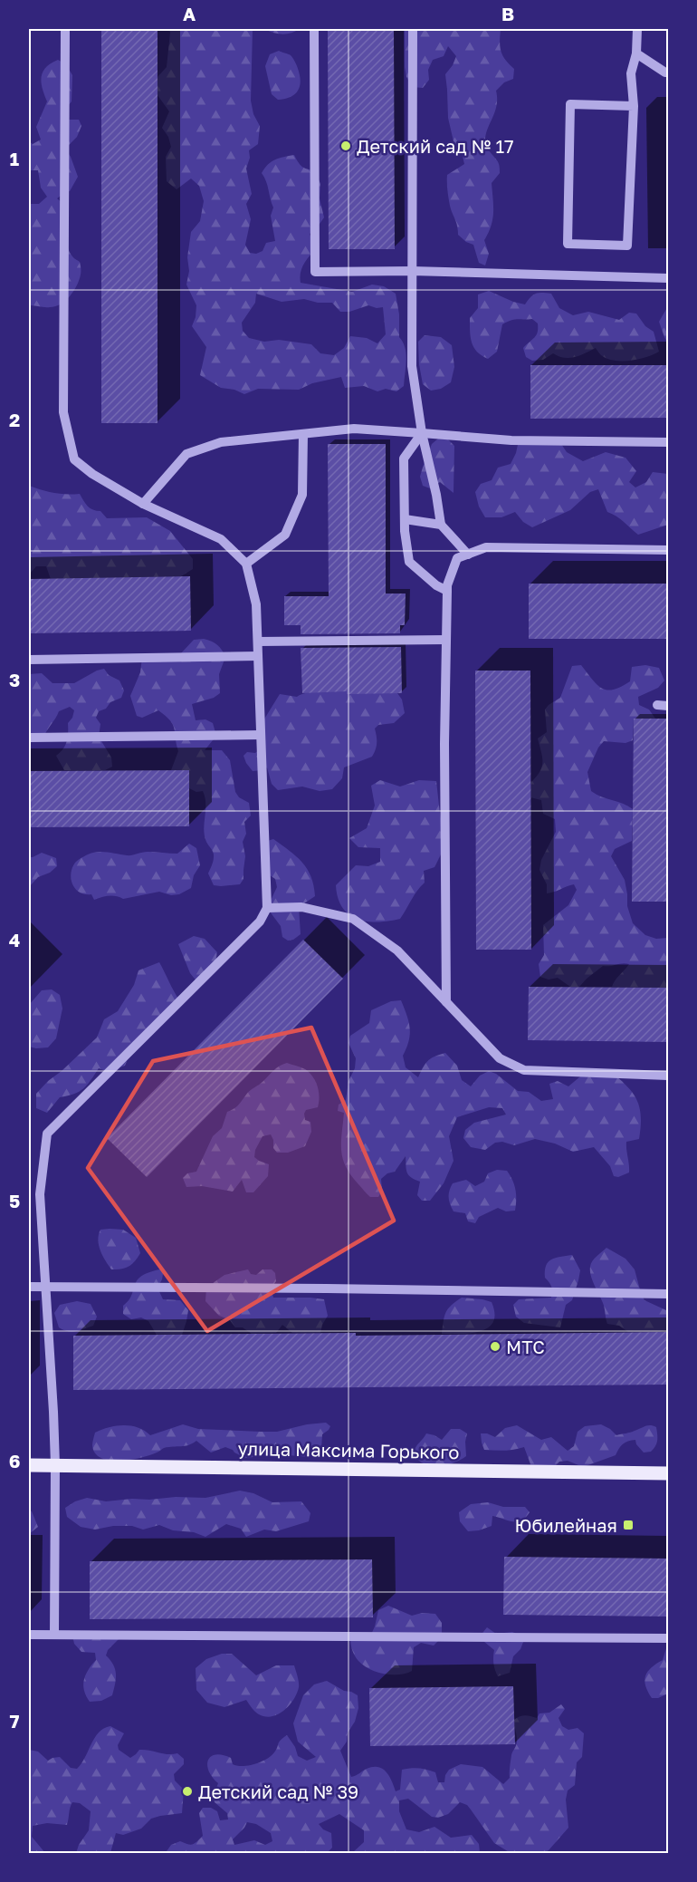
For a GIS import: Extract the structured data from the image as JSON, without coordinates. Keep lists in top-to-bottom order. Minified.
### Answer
{"streets":{"main road":["улица Максима Горького"]},"places":{"other":["Детский сад № 17","МТС","Детский сад № 39"],"transit":["Юбилейная"]},"grid":{"columns":["A","B"],"rows":["1","2","3","4","5","6","7"]}}
